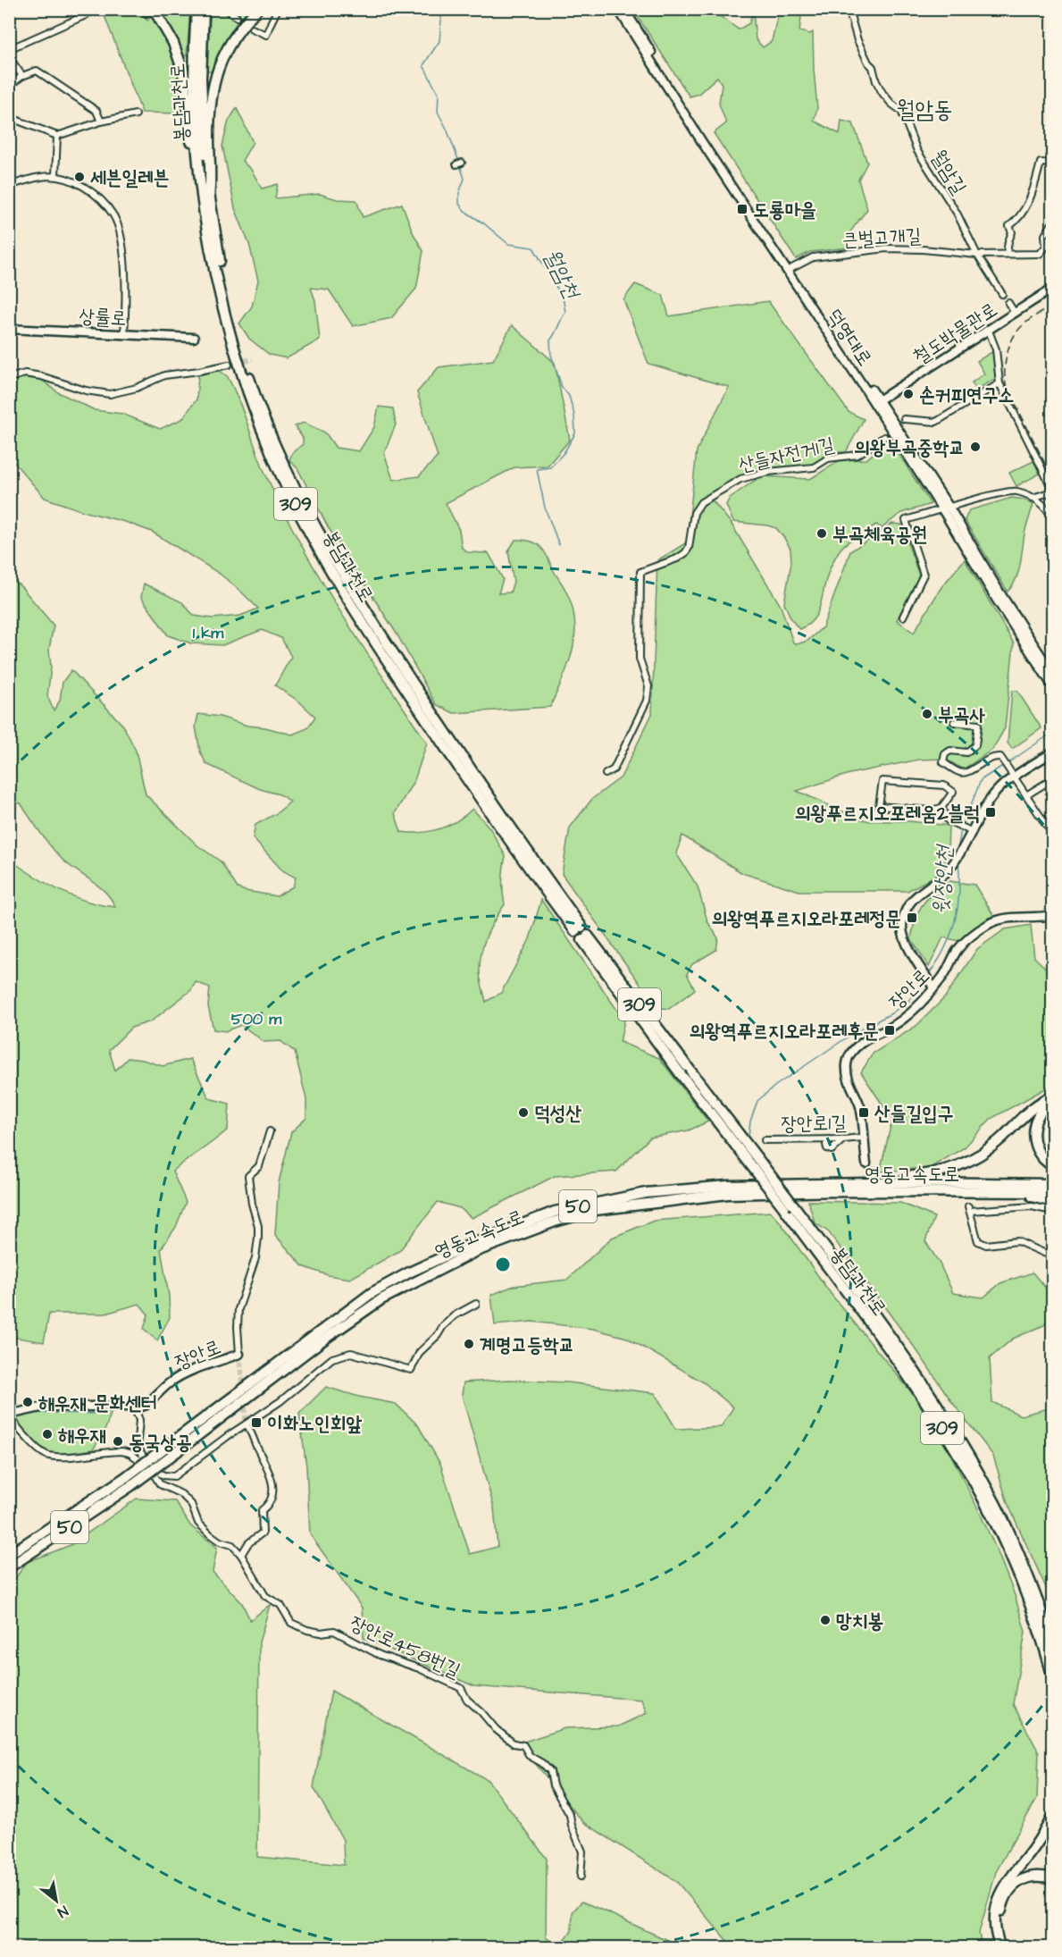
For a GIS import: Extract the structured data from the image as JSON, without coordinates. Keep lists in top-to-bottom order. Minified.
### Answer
{"streets":{"highway":["봉담과천로","309","영동고속도로","50"],"street":["월암길","큰벌고개길","상률로","철도박물관로","덕영대로","산들자전거1길","장안로","장안로1길","장안로458번길"]},"crossings":[["월암길","큰벌고개길"],["큰벌고개길","덕영대로"],["철도박물관로","덕영대로"],["장안로","장안로1길"],["장안로","장안로458번길"]],"districts":["월암동"],"water":["월암천","윗장안천"],"places":{"other":["세븐일레븐","손커피연구소","의왕부곡중학교","부곡체육공원","부곡사","덕성산","계명고등학교","해우재 문화센터","해우재","동국상공","망치봉"],"transit":["도룡마을","의왕푸르지오포레움2블럭","의왕역푸르지오라포레정문","의왕역푸르지오라포레후문","산들길입구","이화노인회앞"]},"north":"bottom right","rings":["1 km","500 m"]}
